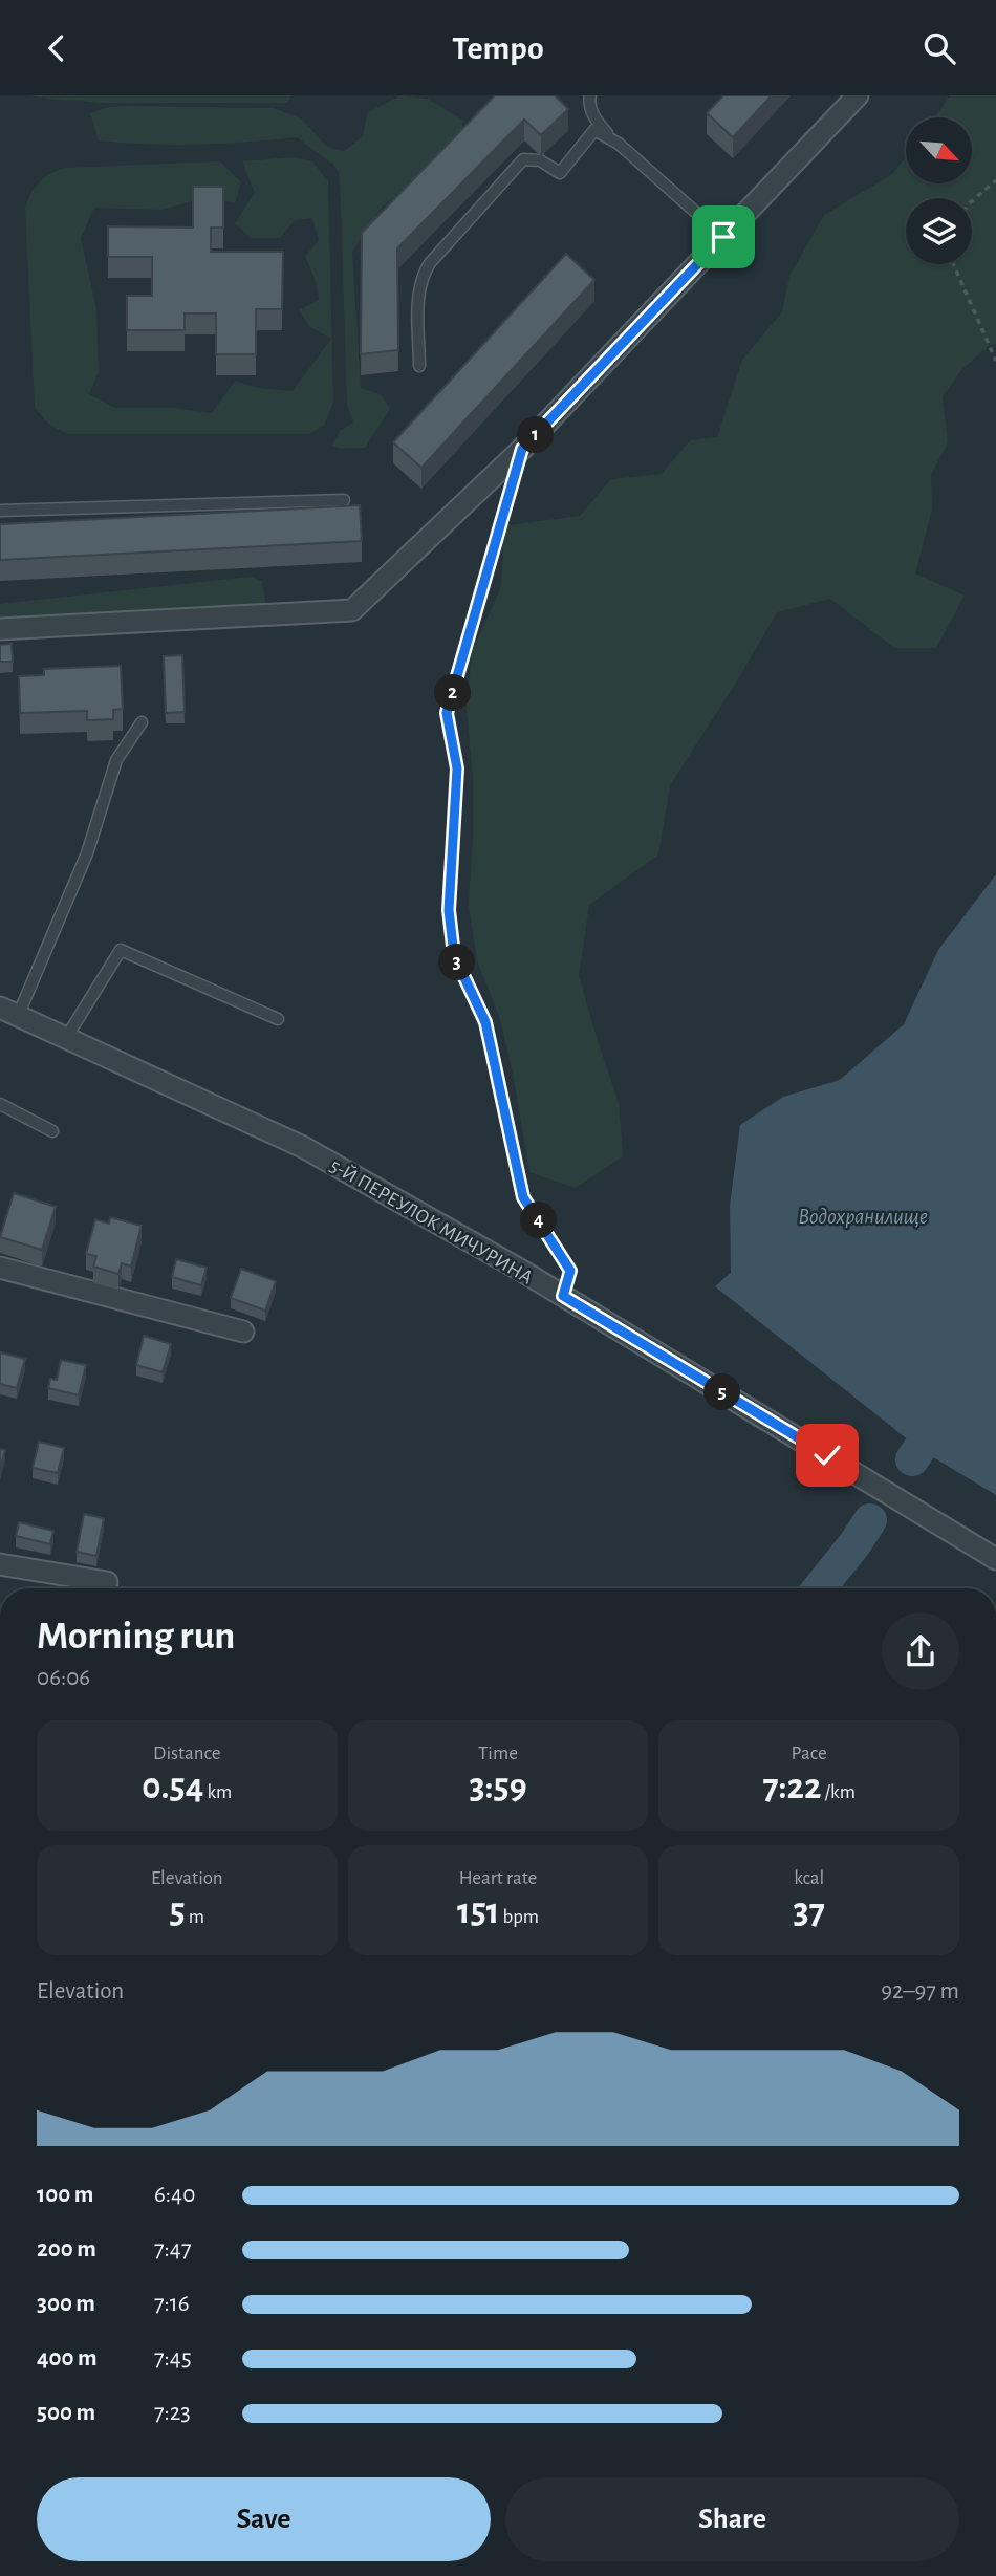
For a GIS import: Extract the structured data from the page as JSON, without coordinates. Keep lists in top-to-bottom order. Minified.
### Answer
{"streets":{"street":["5-Й ПЕРЕУЛОК МИЧУРИНА"]},"water":["Водохранилище"],"north":"bottom right","page":{"header":"Tempo","pins":["1","2","3","4","5"],"heading":["Morning run","06:06"],"stats":[["Distance","0.54 km"],["Time","3:59"],["Pace","7:22 /km"],["Elevation","5 m"],["Heart rate","151 bpm"],["kcal","37"]],"chart":["Elevation","92–97 m"],"list":[{"name":"100 m","note":"6:40"},{"name":"200 m","note":"7:47"},{"name":"300 m","note":"7:16"},{"name":"400 m","note":"7:45"},{"name":"500 m","note":"7:23"}],"buttons":["Save","Share"]}}
